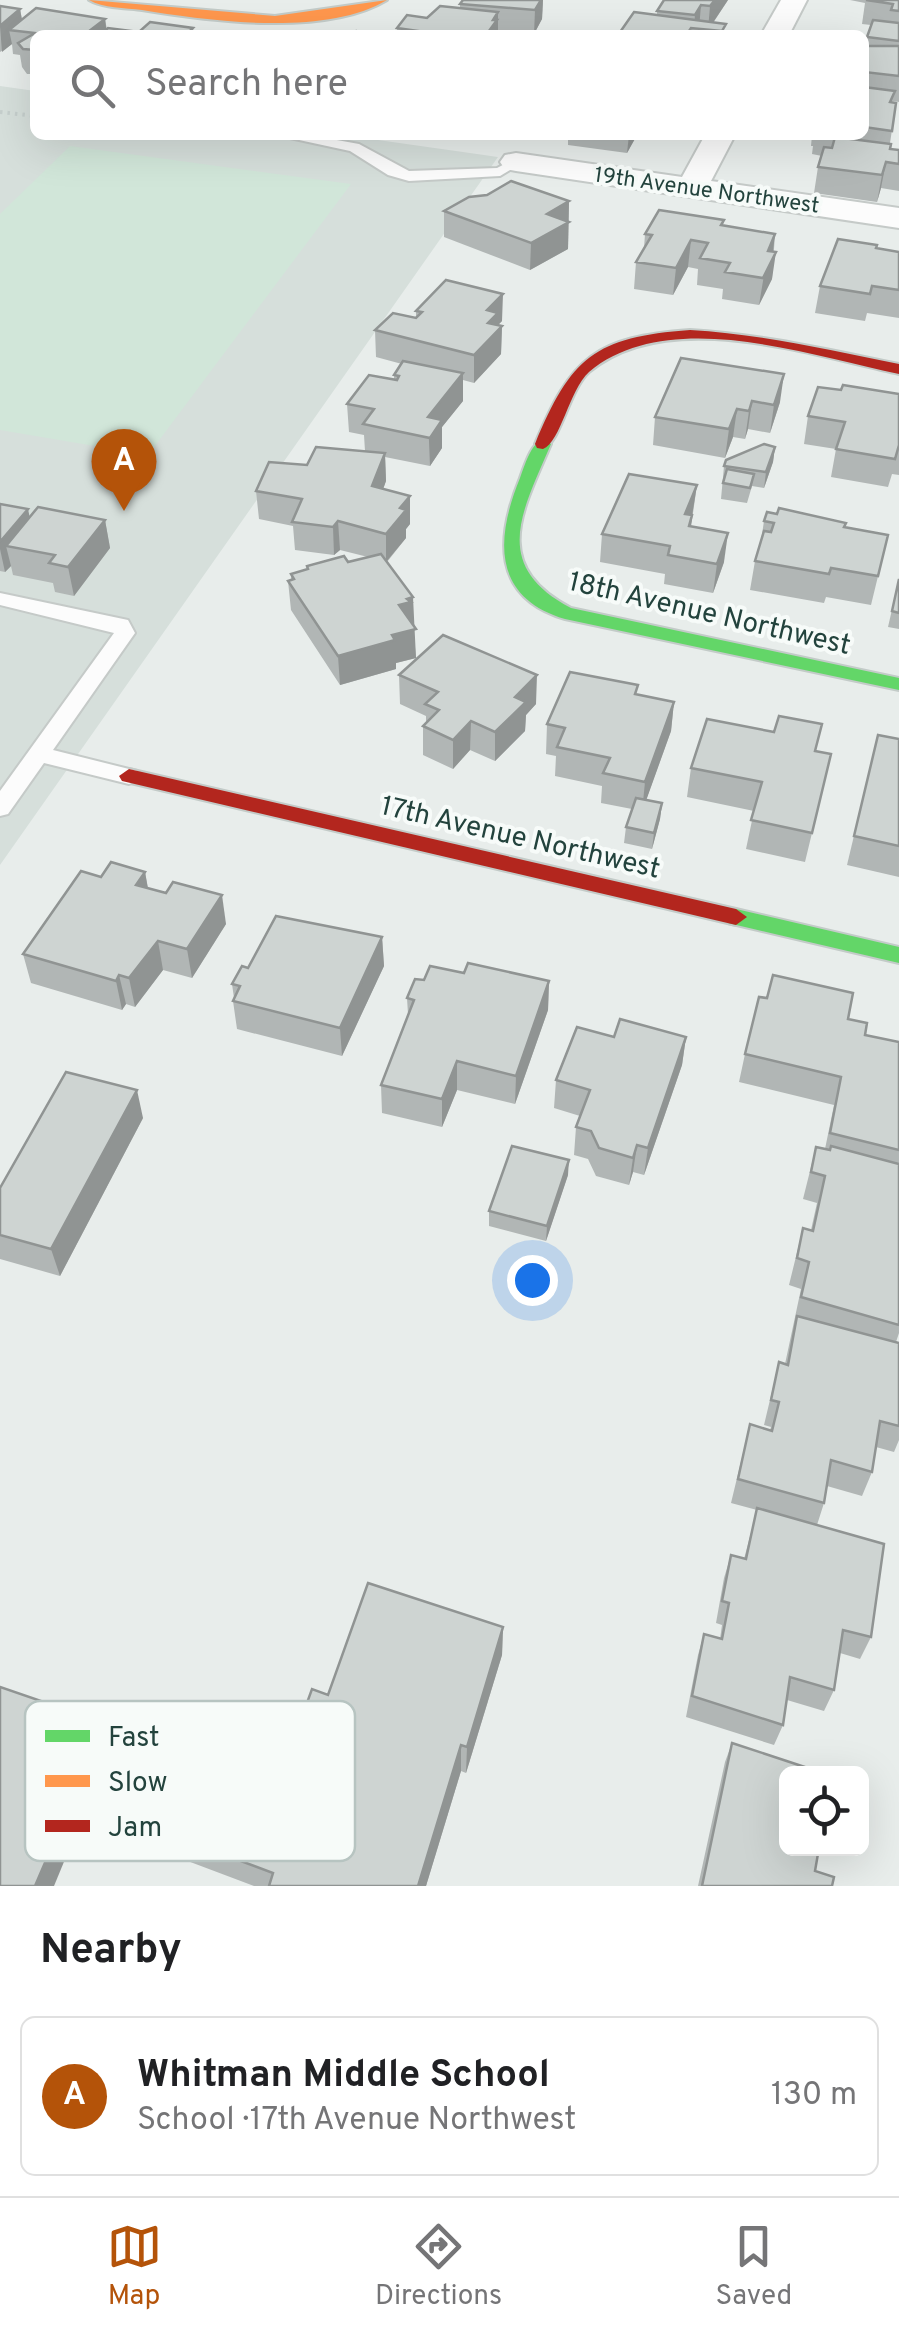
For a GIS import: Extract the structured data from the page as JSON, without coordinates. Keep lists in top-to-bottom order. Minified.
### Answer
{"streets":{"street":["19th Avenue Northwest","18th Avenue Northwest","17th Avenue Northwest"]},"legend":["Fast","Slow","Jam"],"page":{"search":"Search here","pins":"A","heading":"Nearby","list":[{"mark":"A","name":"Whitman Middle School","note":"School · 17th Avenue Northwest","value":"130 m"}],"nav":["Map","Directions","Saved"]}}
